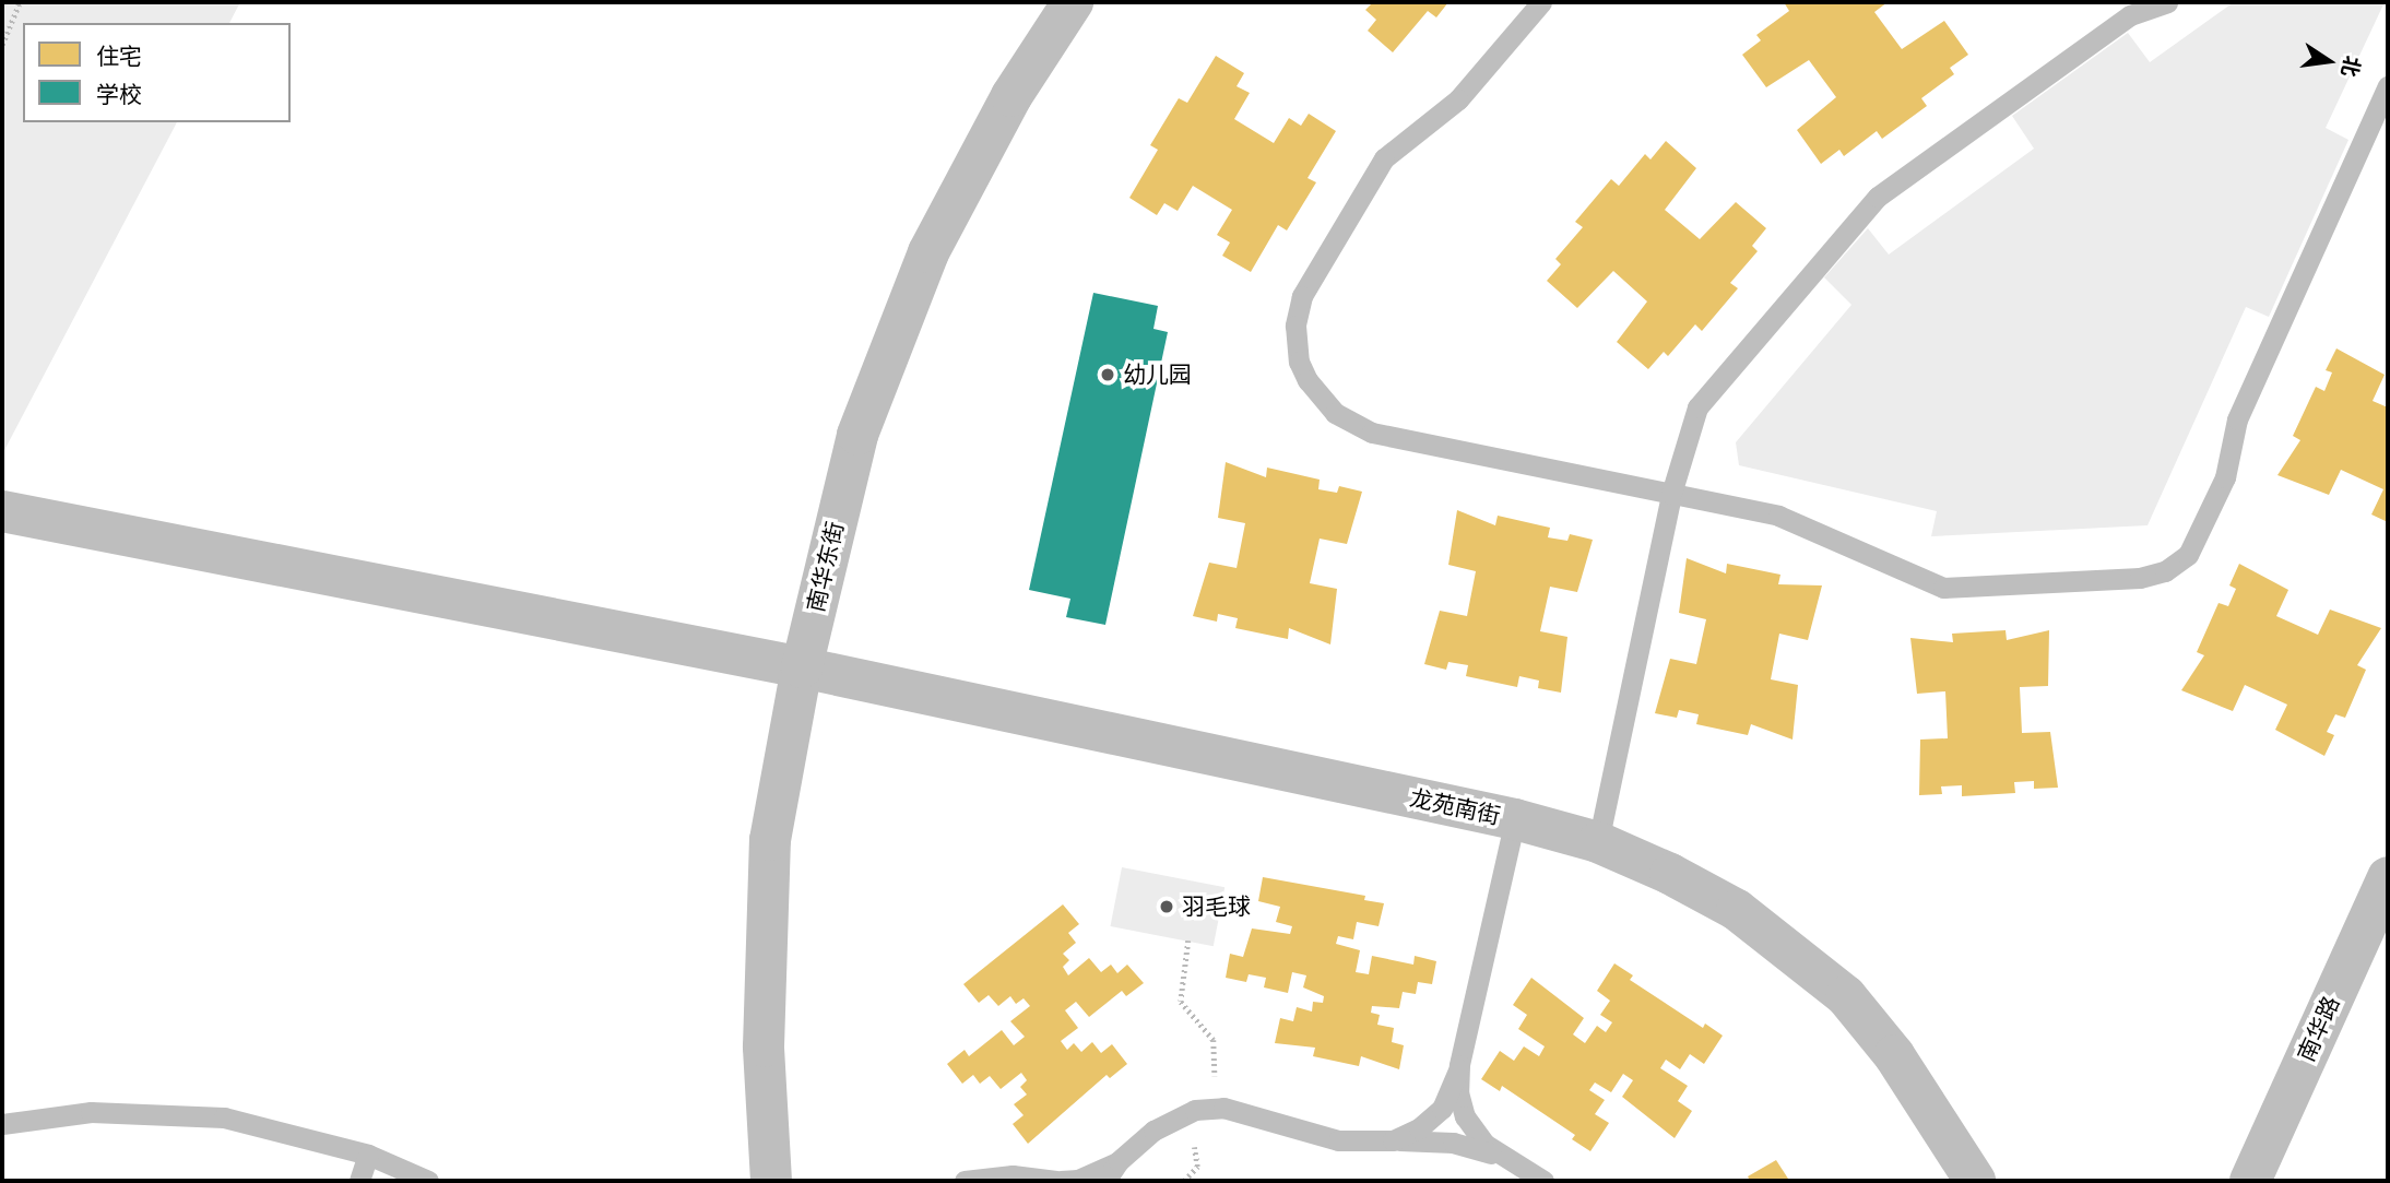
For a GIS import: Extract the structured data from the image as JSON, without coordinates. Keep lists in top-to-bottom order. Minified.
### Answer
{"streets":{"street":["南华东街","龙苑南街","南华路"]},"crossings":[["南华东街","龙苑南街"]],"places":["幼儿园","羽毛球"],"legend":["住宅","学校"],"north":"right"}
